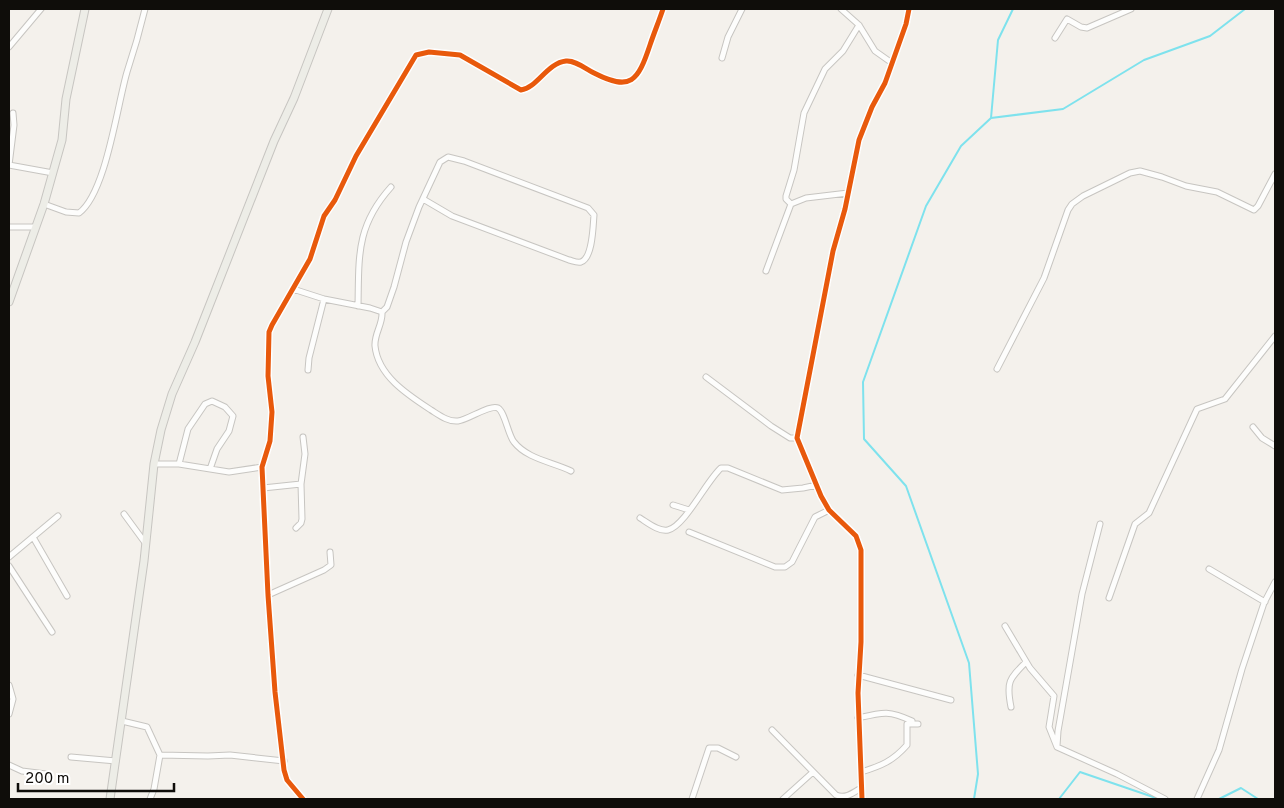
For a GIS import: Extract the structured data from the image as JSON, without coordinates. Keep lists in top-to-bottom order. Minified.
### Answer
{"scale_bar":"200 m"}
